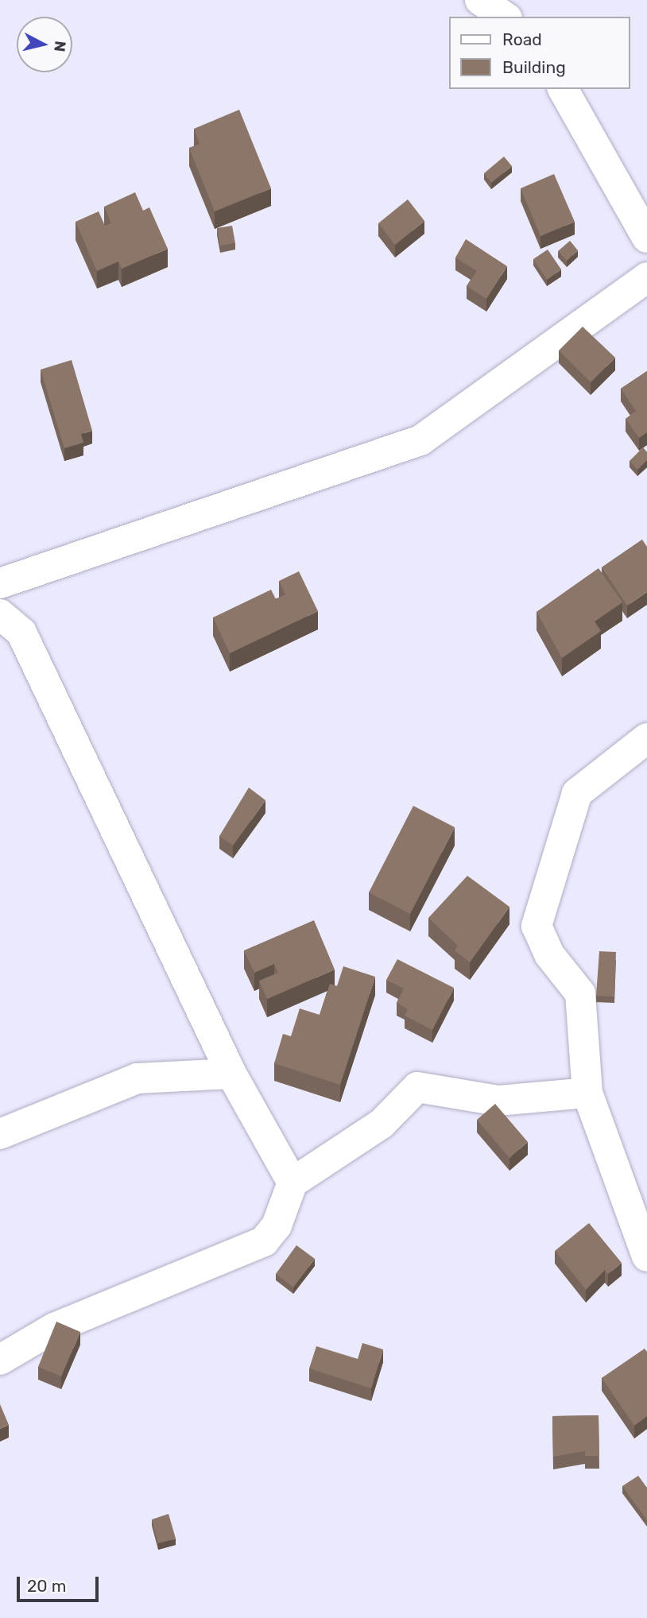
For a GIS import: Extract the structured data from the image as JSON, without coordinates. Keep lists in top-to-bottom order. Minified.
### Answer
{"legend":["Road","Building"],"scale_bar":"20 m","north":"right"}
